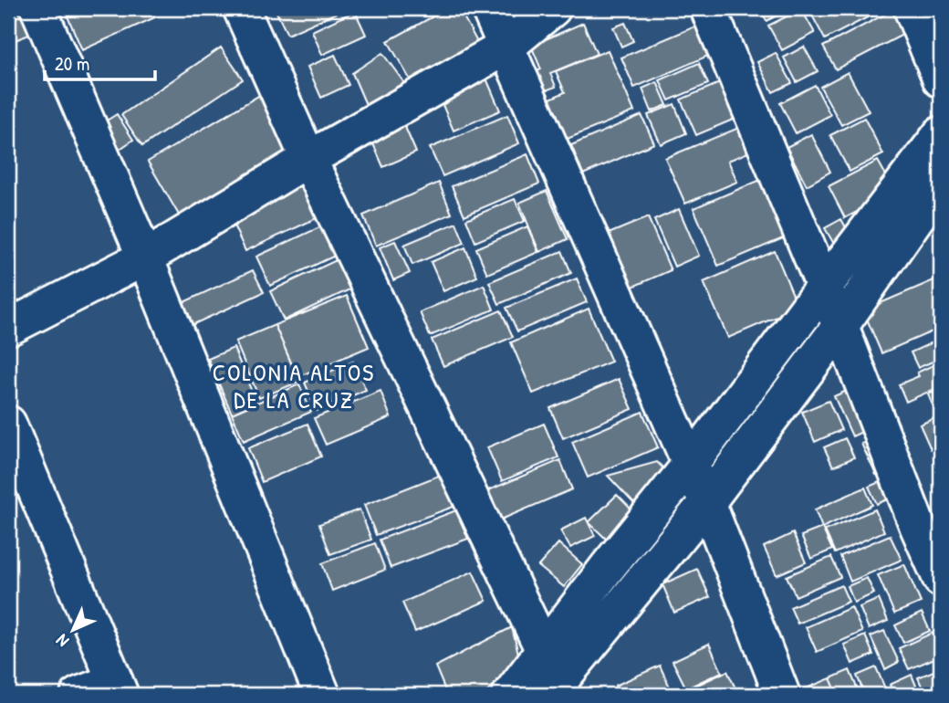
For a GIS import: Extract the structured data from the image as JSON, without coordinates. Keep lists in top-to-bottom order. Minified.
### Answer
{"districts":["COLONIA ALTOS DE LA CRUZ"],"scale_bar":"20 m","north":"bottom left"}
